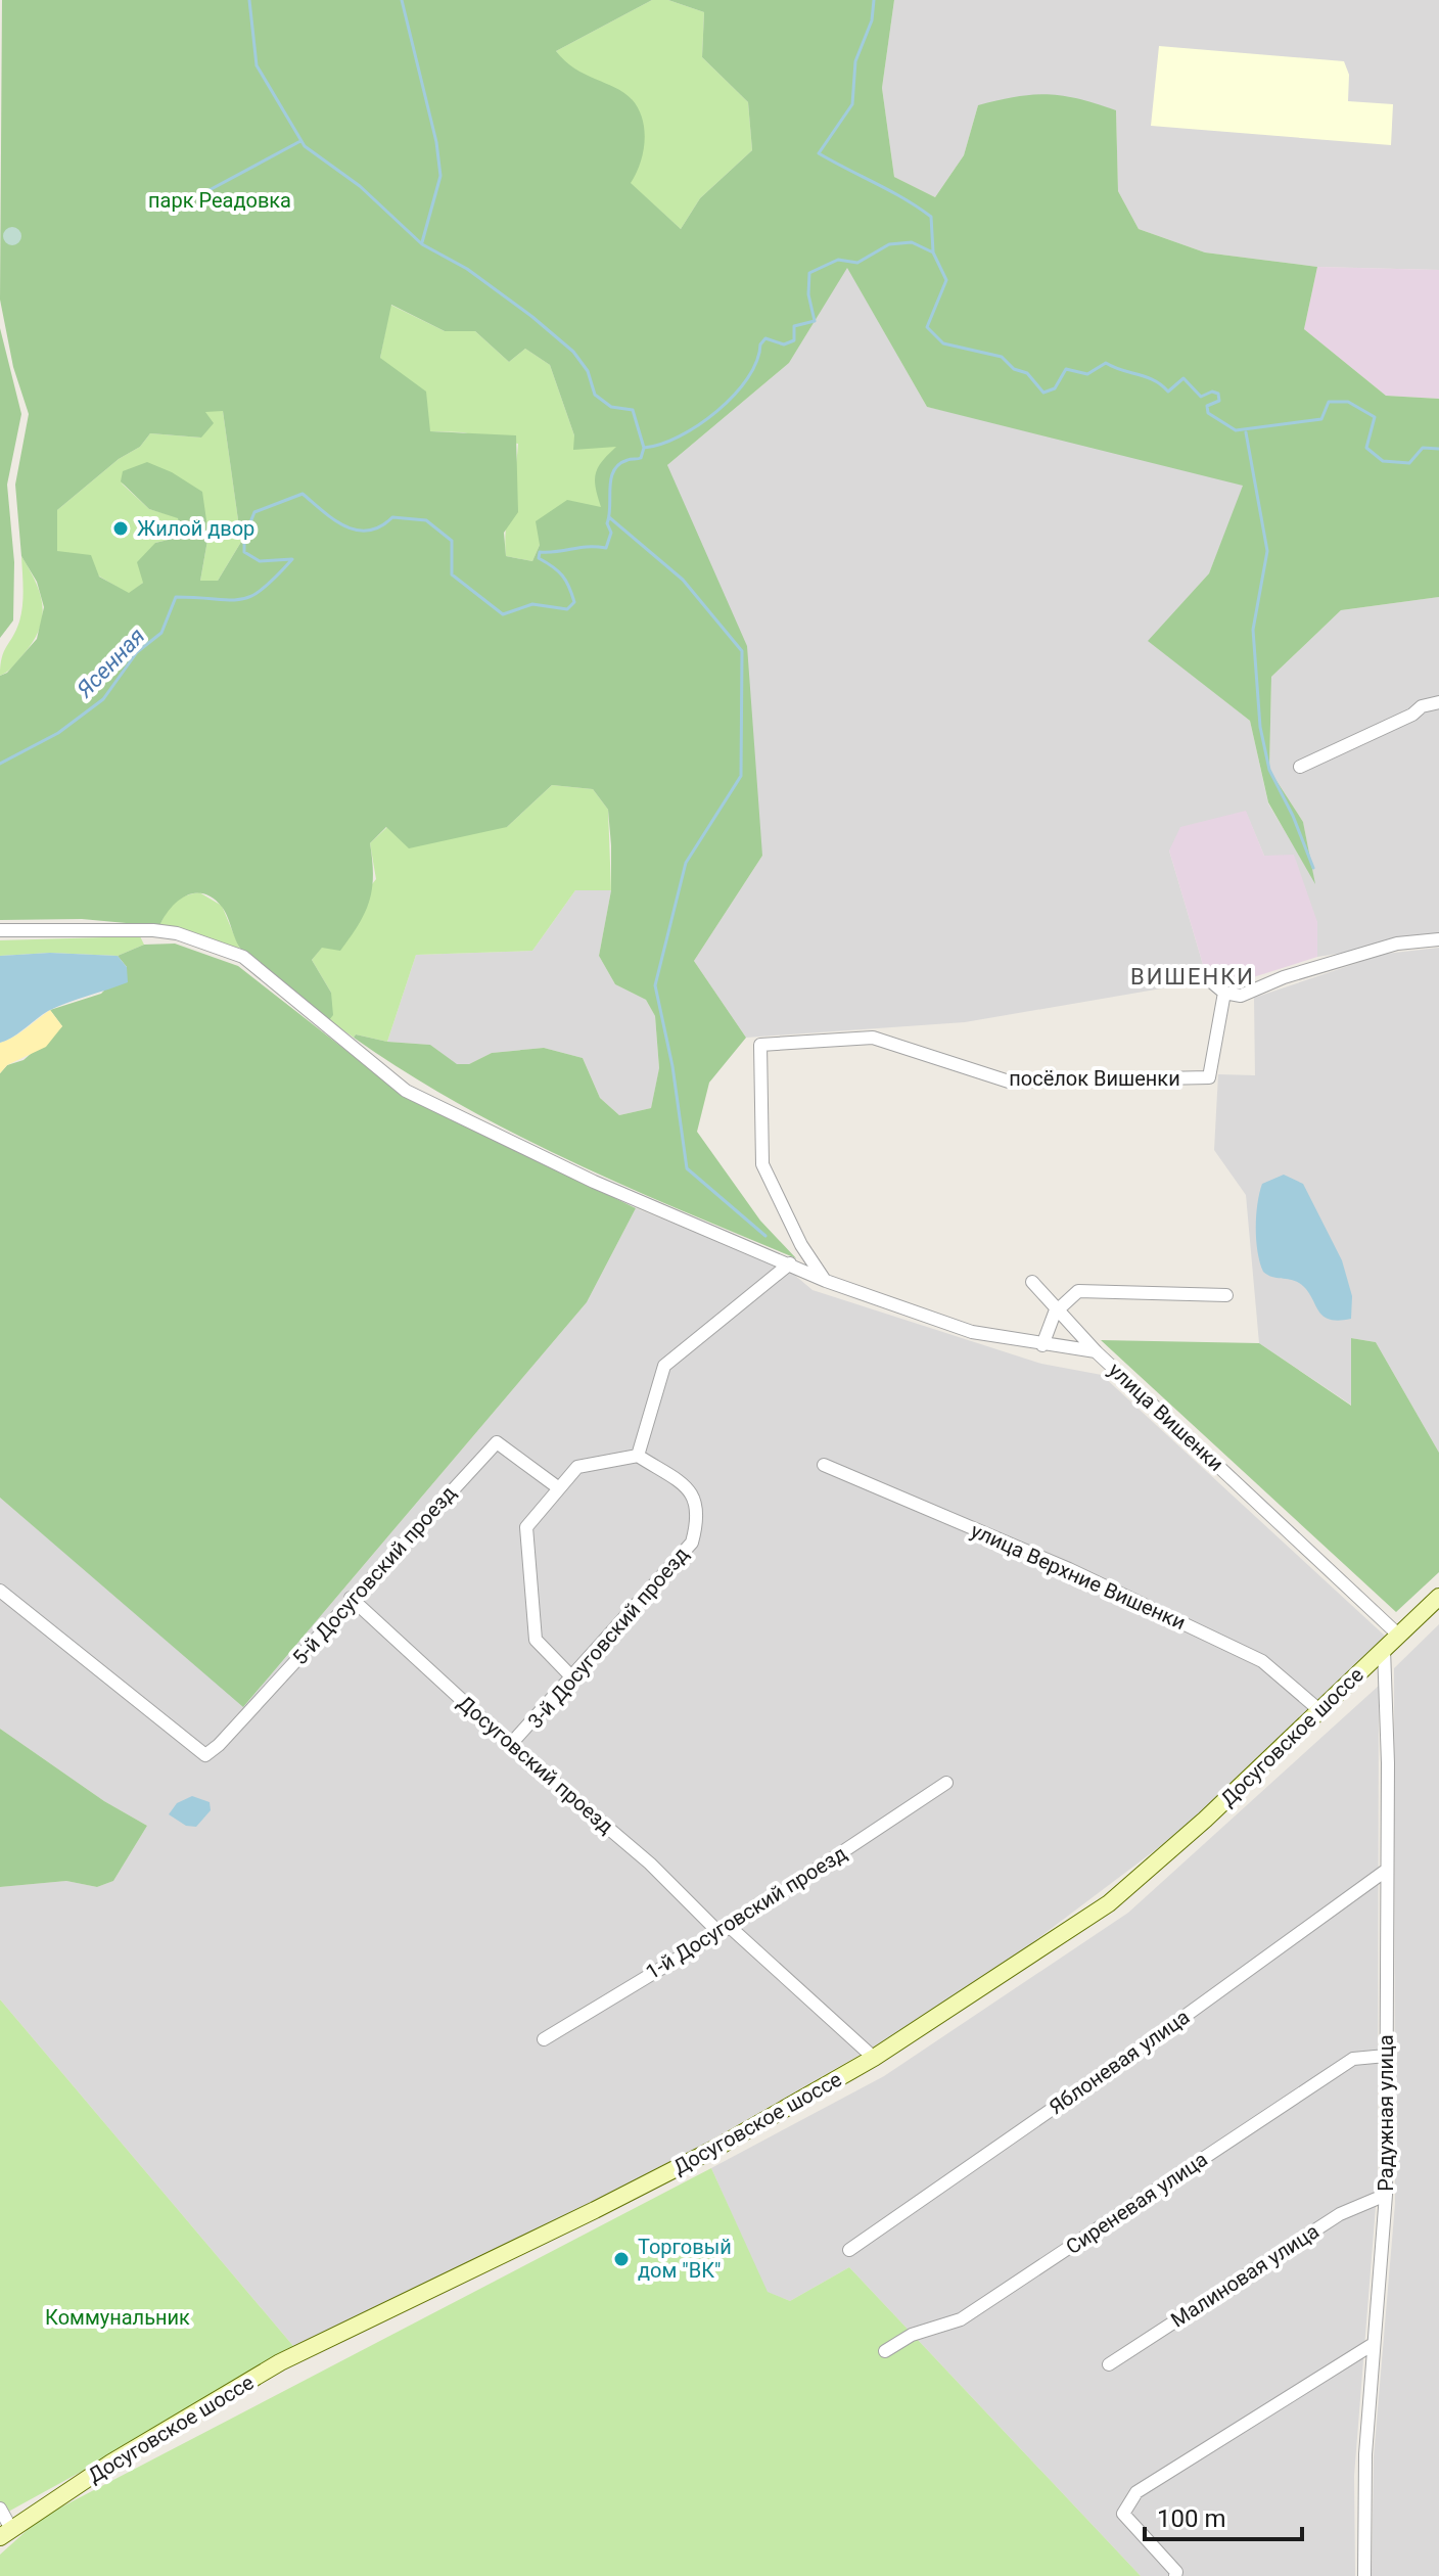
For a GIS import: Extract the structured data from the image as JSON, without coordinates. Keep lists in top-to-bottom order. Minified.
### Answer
{"streets":{"main road":["Досуговское шоссе"],"street":["посёлок Вишенки","улица Вишенки","5-й Досуговский проезд","улица Верхние Вишенки","3-й Досуговский проезд","Досуговский проезд","1-й Досуговский проезд","Яблоневая улица","Радужная улица","Сиреневая улица","Малиновая улица"]},"crossings":[["посёлок Вишенки","улица Вишенки"],["улица Вишенки","Досуговское шоссе"],["5-й Досуговский проезд","Досуговский проезд"],["улица Верхние Вишенки","Досуговское шоссе"],["3-й Досуговский проезд","Досуговский проезд"],["Досуговское шоссе","Досуговский проезд"],["Досуговское шоссе","Радужная улица"],["Досуговский проезд","1-й Досуговский проезд"],["Яблоневая улица","Радужная улица"],["Радужная улица","Сиреневая улица"],["Радужная улица","Малиновая улица"]],"districts":["ВИШЕНКИ"],"water":["Ясенная"],"parks":["парк Реадовка","Коммунальник"],"places":["Жилой двор","Торговый дом \"ВК\""],"scale_bar":"100 m"}
